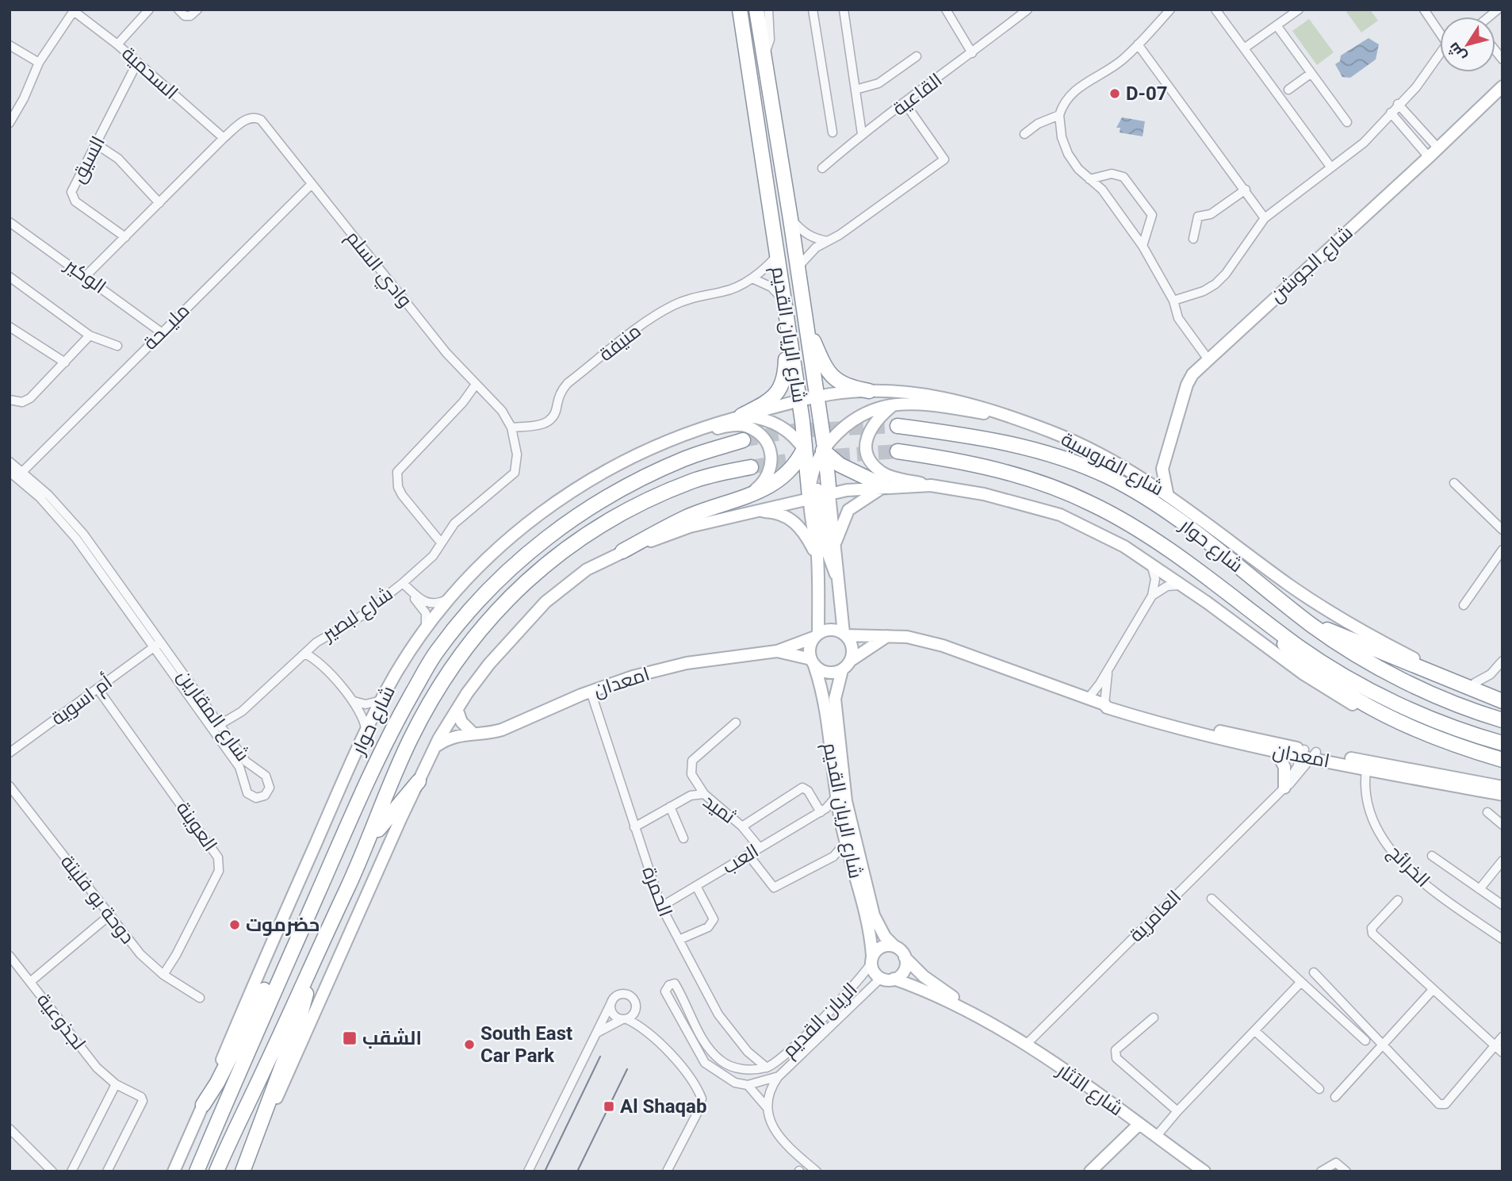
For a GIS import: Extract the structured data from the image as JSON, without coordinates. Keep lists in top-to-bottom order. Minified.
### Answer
{"streets":{"highway":["شارع الريان القديم","شارع حوار"],"main road":["شارع الجوشن","شارع الفروسية","امعدان","شارع الآثار"],"street":["السحمية","القاعية","السيق","وادي السلم","الوكير","مليــحة","منيفة","شارع لبصير","أم اسوية","شارع المقارين","ثميد","العوينة","العب","الخرائج","الحمرة","دوحة بو فليتة","العامرية","الريان القديم","لجذوعية"]},"crossings":[["السحمية","السيق"],["السحمية","وادي السلم"],["شارع الجوشن","شارع الفروسية"],["وادي السلم","مليــحة"],["وادي السلم","منيفة"],["الوكير","مليــحة"],["مليــحة","شارع المقارين"],["شارع الريان القديم","منيفة"],["شارع الريان القديم","شارع الفروسية"],["شارع الريان القديم","امعدان"],["شارع الريان القديم","العب"],["شارع الريان القديم","الريان القديم"],["شارع الريان القديم","شارع الآثار"],["شارع الفروسية","شارع حوار"],["شارع حوار","شارع لبصير"],["شارع لبصير","شارع المقارين"],["امعدان","الخرائج"],["امعدان","الحمرة"],["أم اسوية","شارع المقارين"],["أم اسوية","العوينة"],["ثميد","العب"],["ثميد","الحمرة"],["العوينة","دوحة بو فليتة"],["العب","الحمرة"],["الحمرة","الريان القديم"],["العامرية","شارع الآثار"],["الريان القديم","شارع الآثار"]],"places":{"other":["D-07","حضرموت","South East Car Park"],"transit":["الشقب","Al Shaqab"]},"north":"bottom left"}
